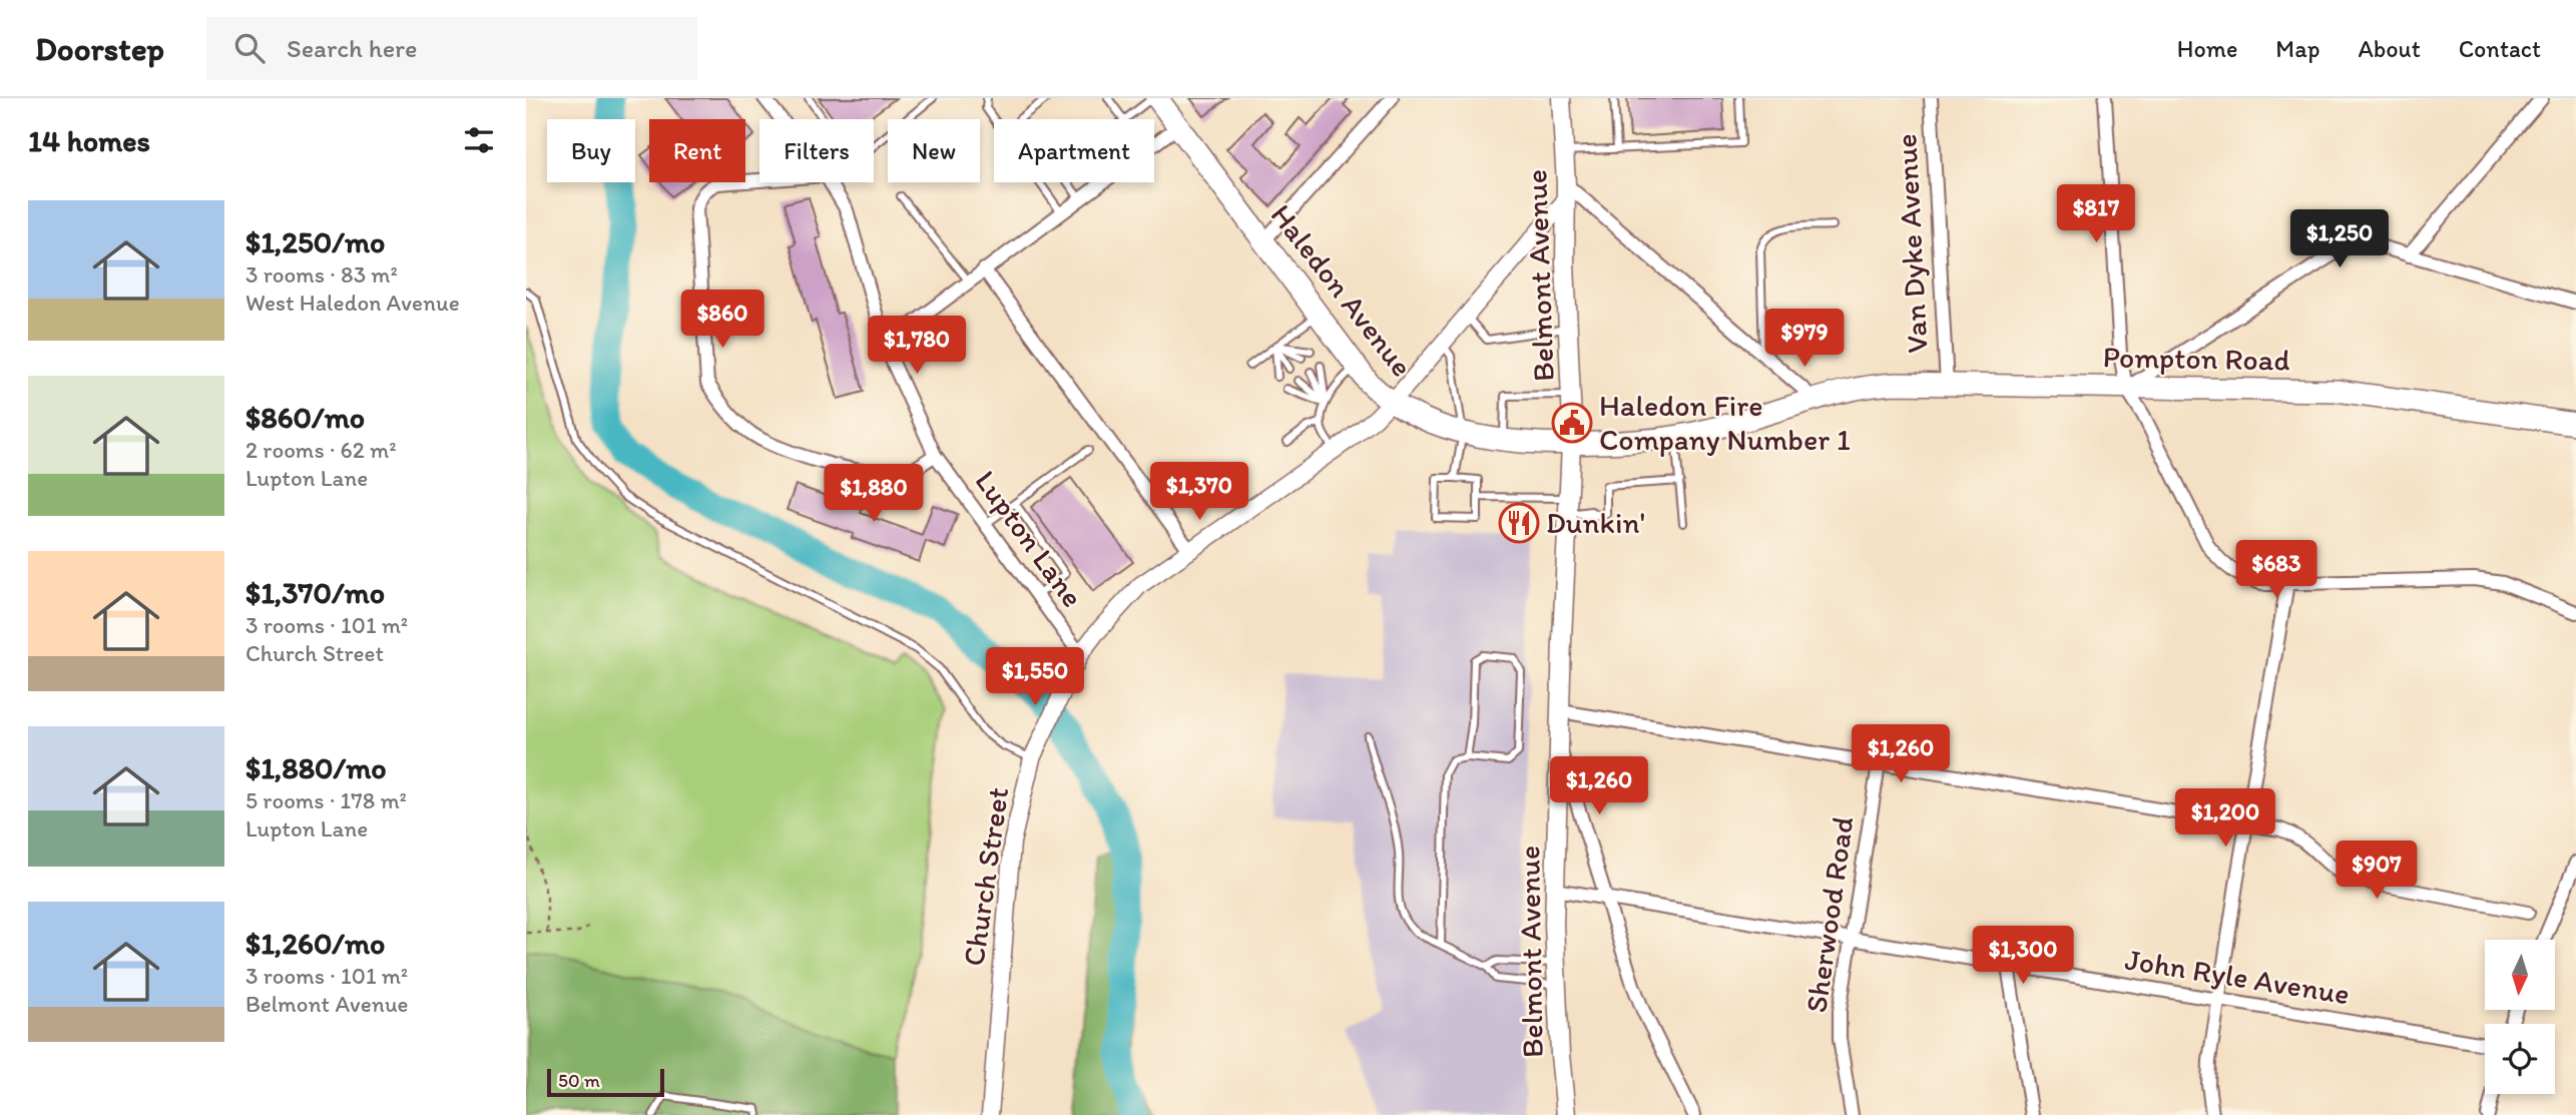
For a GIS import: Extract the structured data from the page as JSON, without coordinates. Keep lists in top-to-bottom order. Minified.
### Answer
{"streets":{"main road":["Belmont Avenue","Haledon Avenue","Pompton Road"],"street":["Van Dyke Avenue","Lupton Lane","Church Street","Sherwood Road","John Ryle Avenue"]},"crossings":[["Van Dyke Avenue","Pompton Road"],["Belmont Avenue","Haledon Avenue"],["Belmont Avenue","Church Street"],["Belmont Avenue","John Ryle Avenue"],["Haledon Avenue","Pompton Road"],["Haledon Avenue","Church Street"],["Lupton Lane","Church Street"],["Sherwood Road","John Ryle Avenue"]],"places":{"public building":["Haledon Fire Company Number 1"],"restaurant":["Dunkin'"]},"scale_bar":"50 m","north":"bottom","page":{"header":"Doorstep","search":"Search here","nav":["Home","Map","About","Contact"],"heading":"14 homes","chip":["Buy","Rent","Filters","New","Apartment"],"list":[{"name":"$1,250/mo","note":"3 rooms · 83 m² · West Haledon Avenue"},{"name":"$860/mo","note":"2 rooms · 62 m² · Lupton Lane"},{"name":"$1,370/mo","note":"3 rooms · 101 m² · Church Street"},{"name":"$1,880/mo","note":"5 rooms · 178 m² · Lupton Lane"},{"name":"$1,260/mo","note":"3 rooms · 101 m² · Belmont Avenue"}],"price":["$817","$1,250","$860","$979","$1,780","$1,370","$1,880","$683","$1,550","$1,260","$1,260","$1,200","$907","$1,300"],"scale":"50 m"}}
